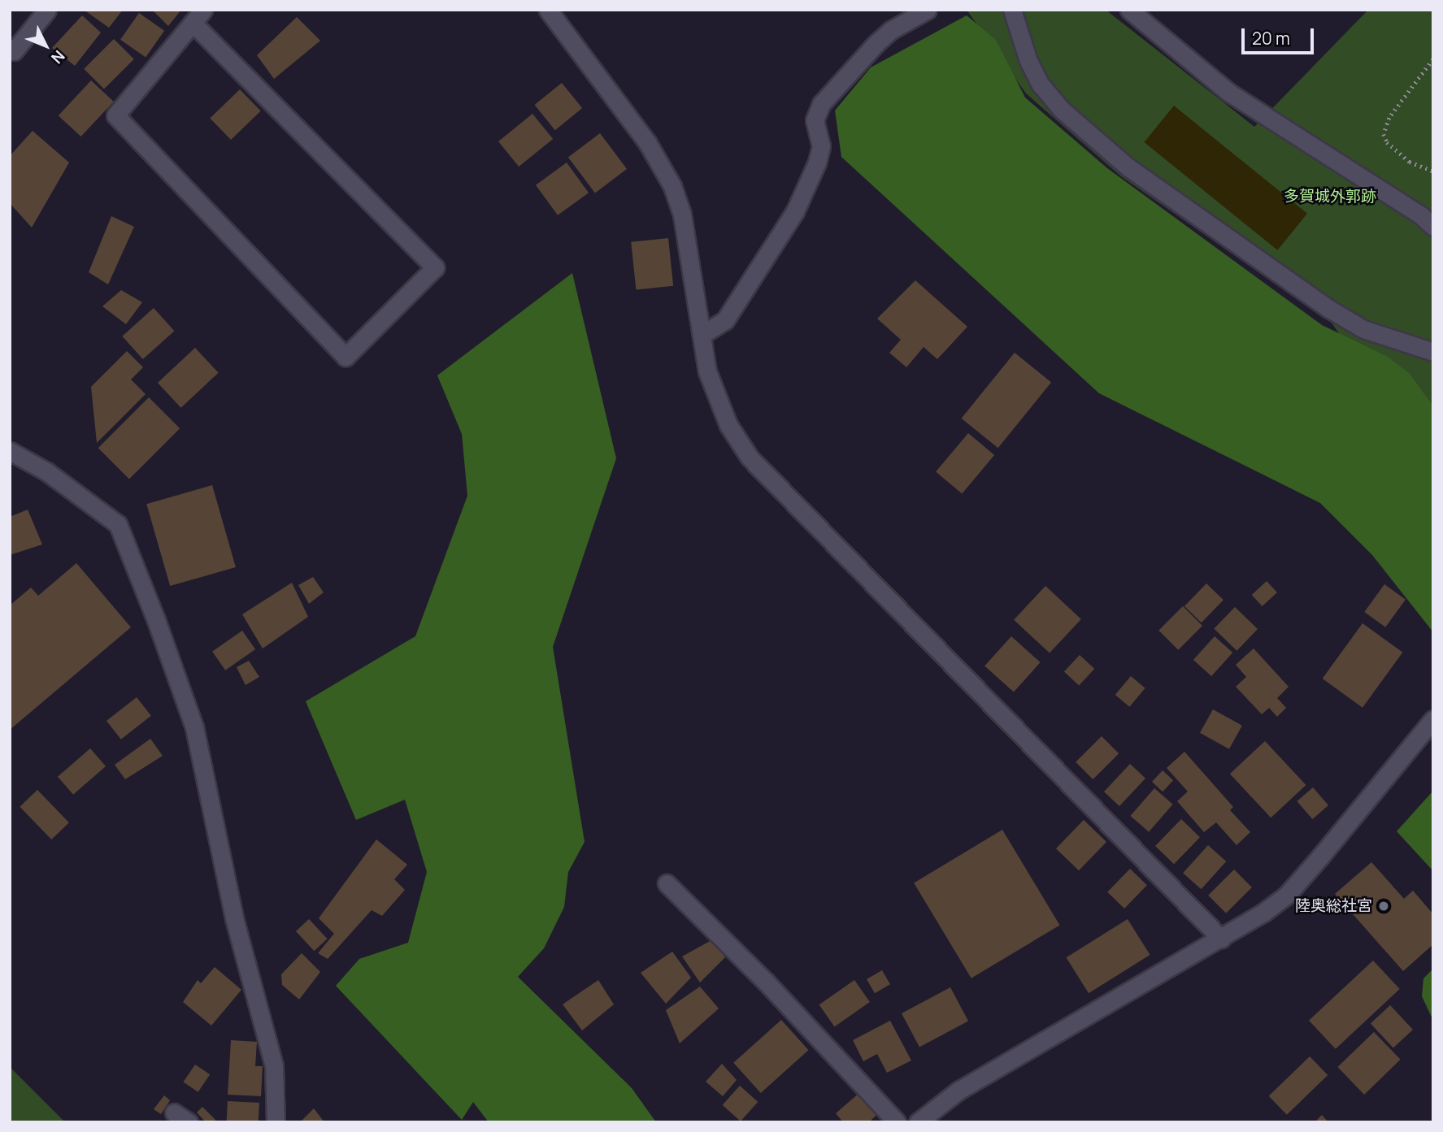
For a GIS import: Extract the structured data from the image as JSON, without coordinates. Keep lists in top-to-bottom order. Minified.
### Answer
{"parks":["多賀城外郭跡"],"places":["陸奥総社宮"],"scale_bar":"20 m","north":"bottom right"}
